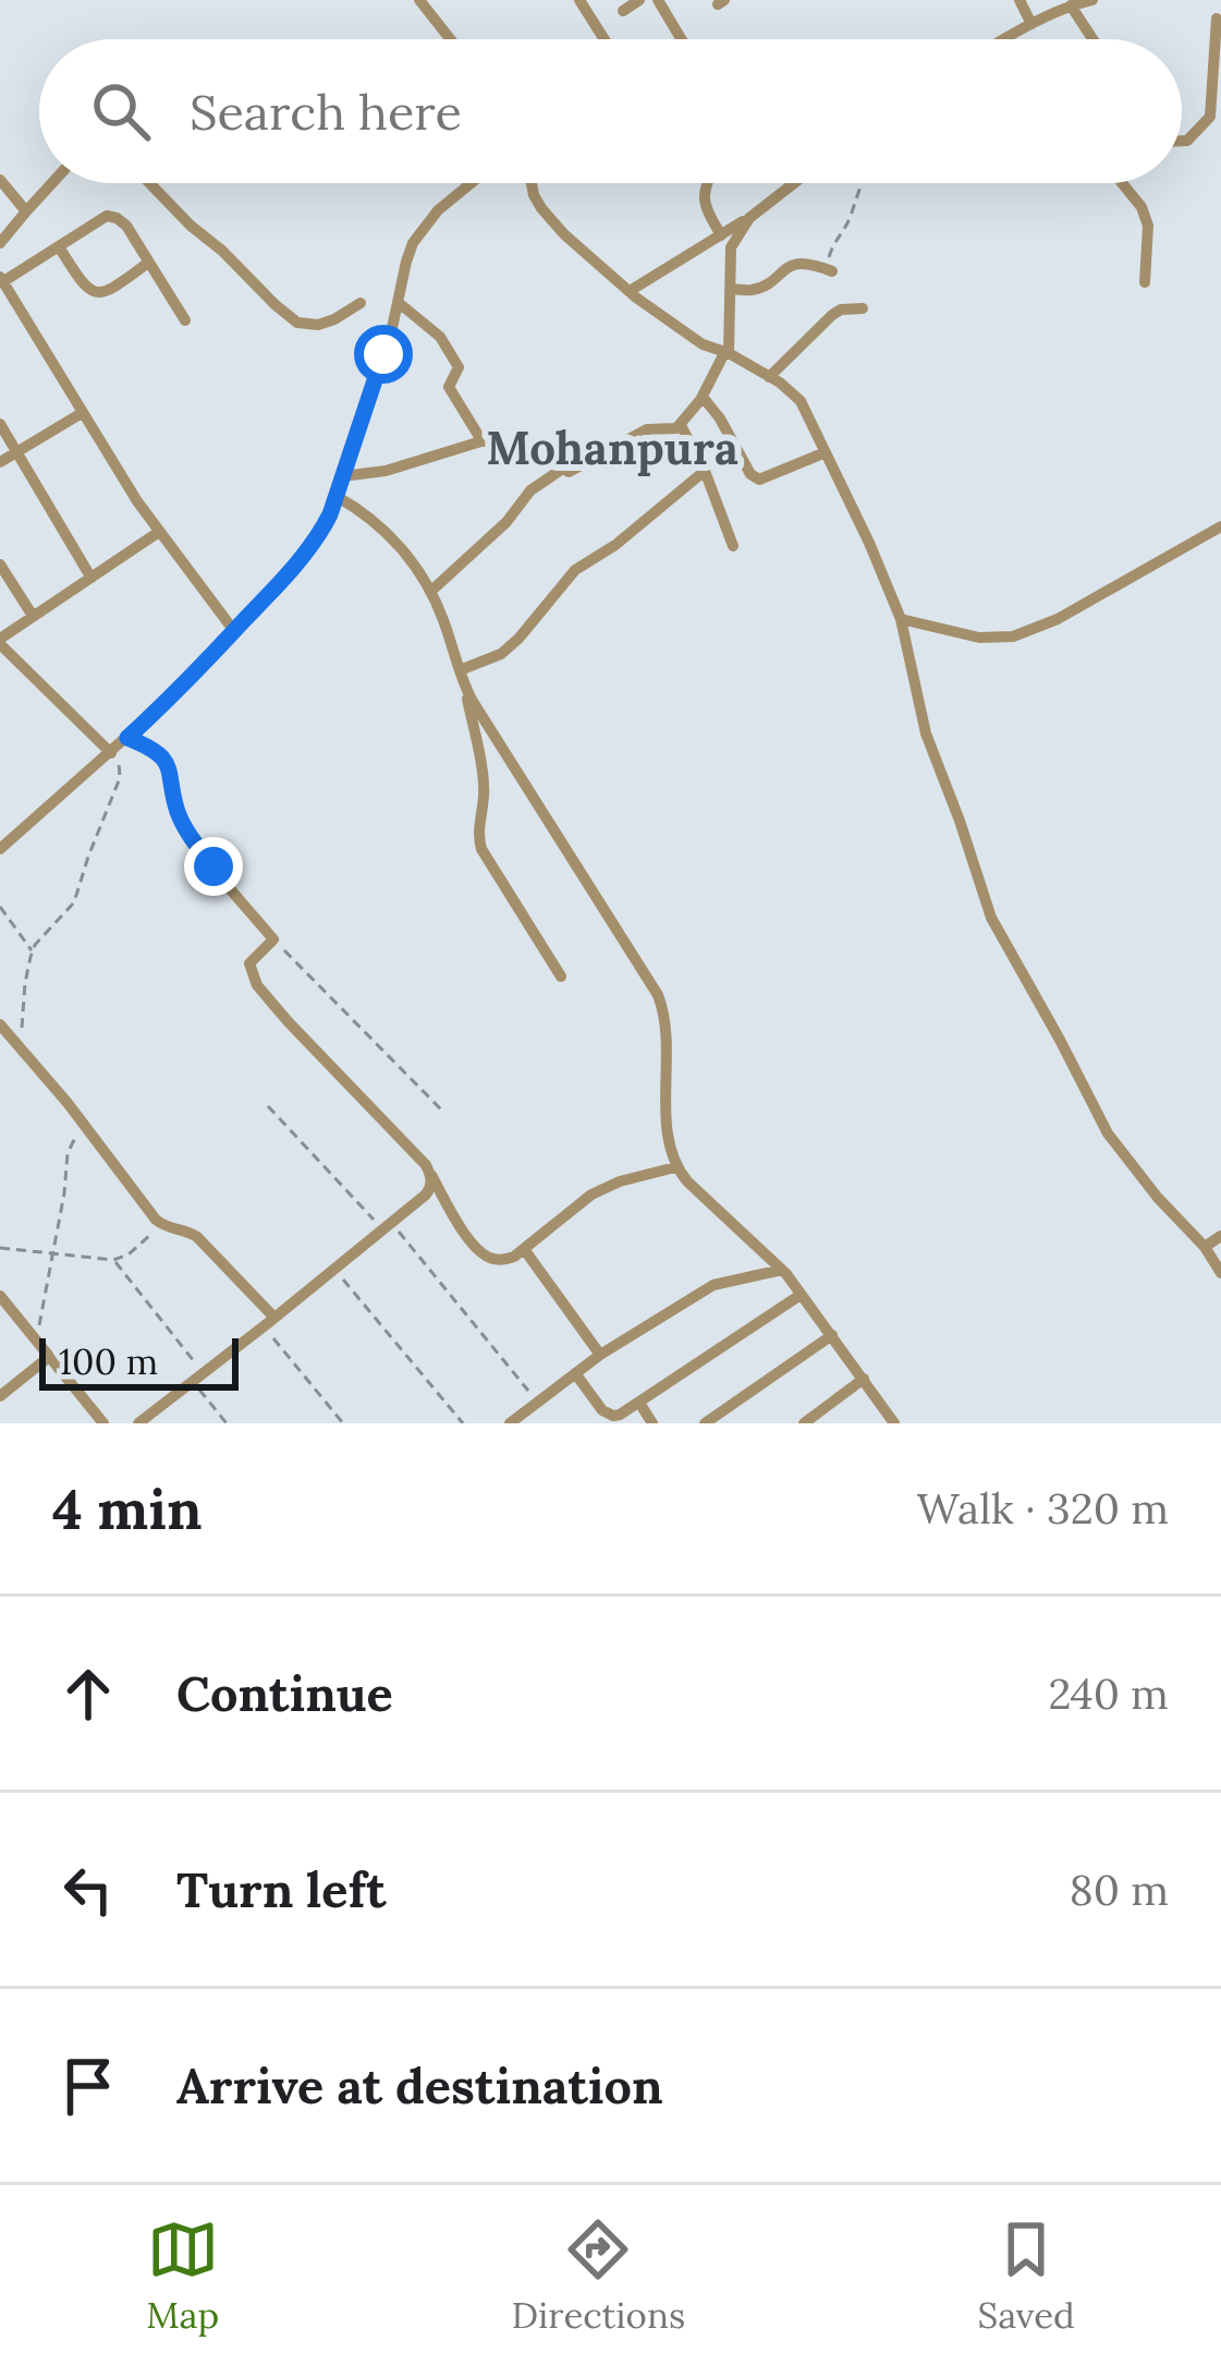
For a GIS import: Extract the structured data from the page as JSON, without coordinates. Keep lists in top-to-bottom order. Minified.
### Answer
{"districts":["Mohanpura"],"scale_bar":"100 m","page":{"search":"Search here","scale":"100 m","heading":["4 min","Walk · 320 m"],"list":[["Continue","240 m"],["Turn left","80 m"],"Arrive at destination"],"nav":["Map","Directions","Saved"]}}
